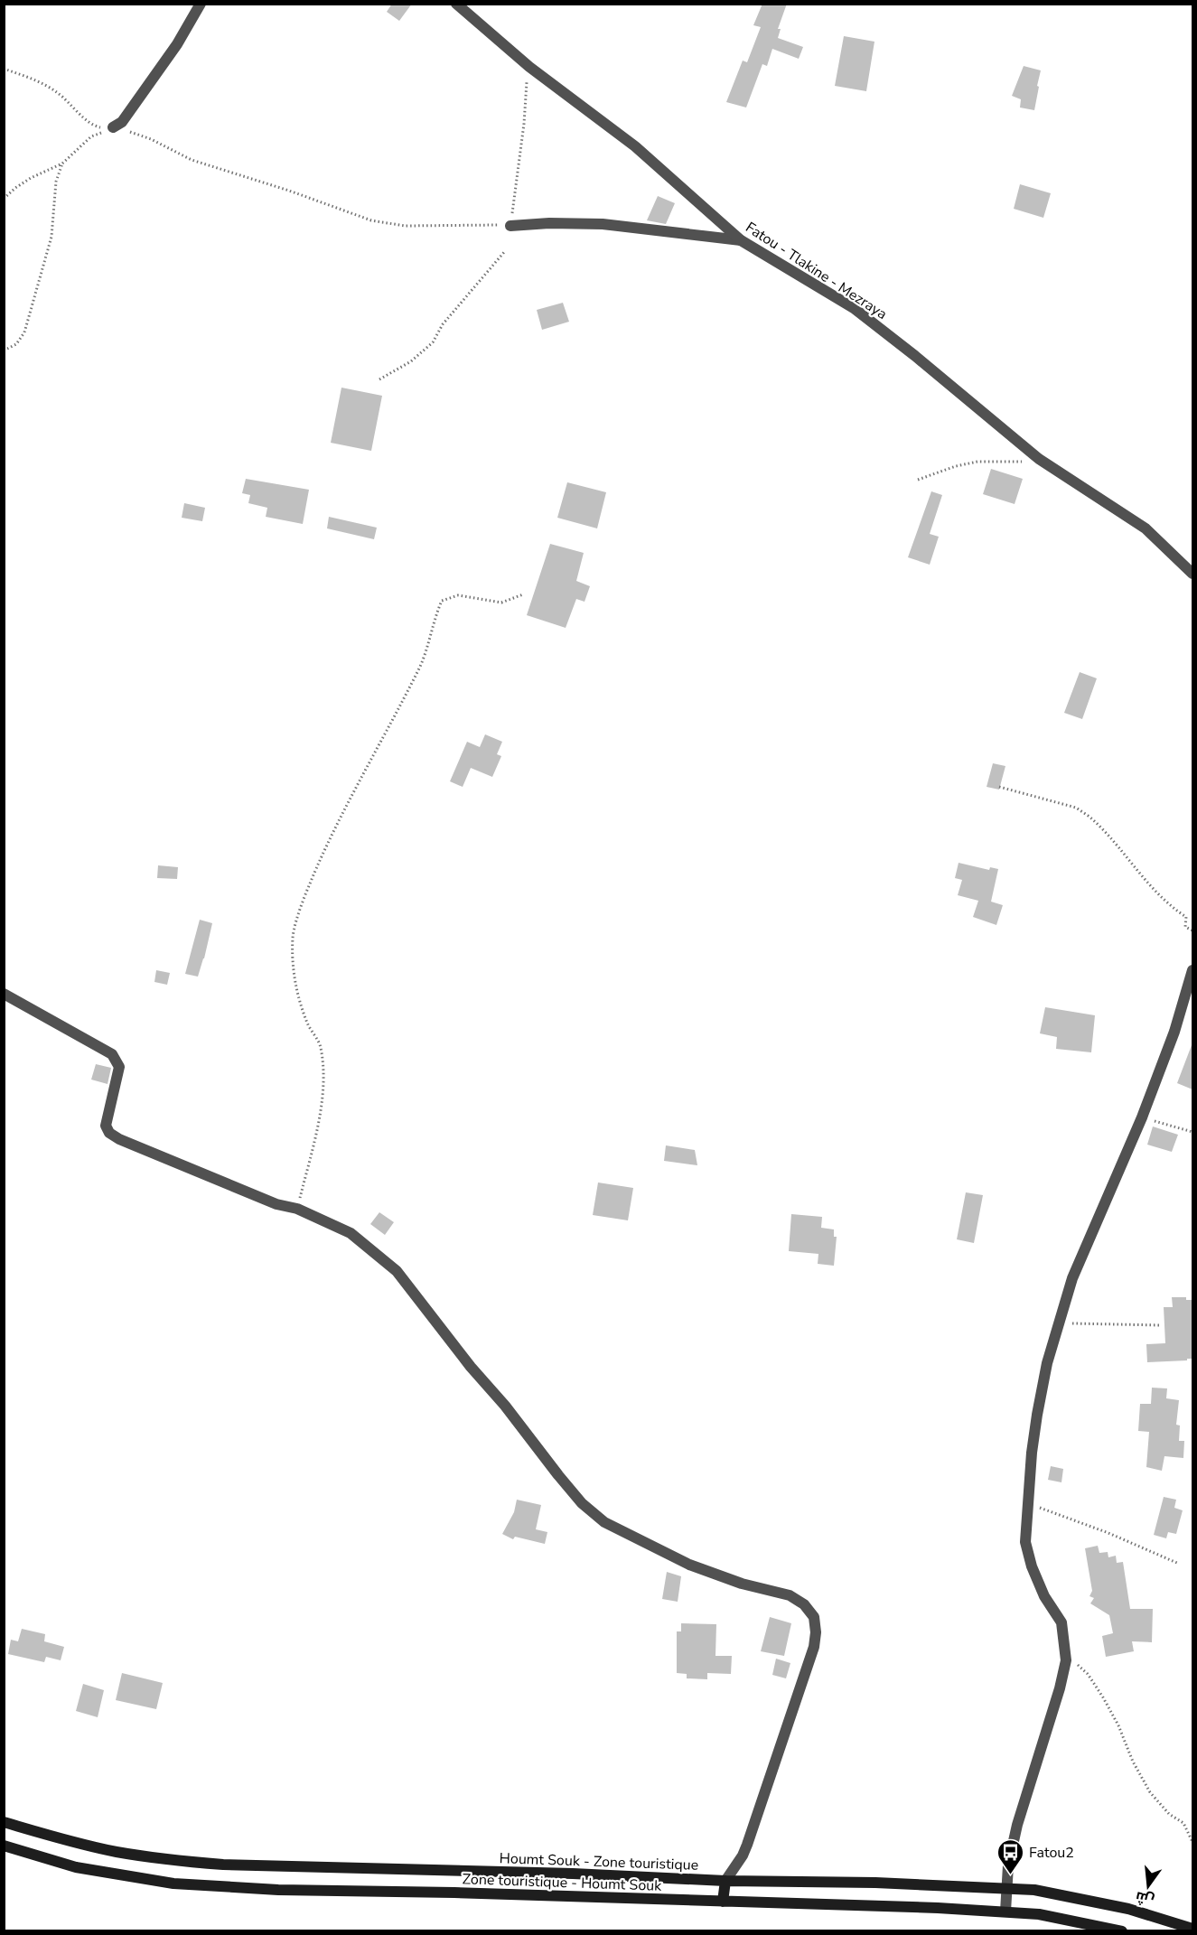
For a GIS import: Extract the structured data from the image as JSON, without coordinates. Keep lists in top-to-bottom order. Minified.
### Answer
{"streets":{"main road":["Houmt Souk - Zone touristique","Zone touristique - Houmt Souk"],"street":["Fatou - Tlakine - Mezraya"]},"places":{"bus stop":["Fatou2"]},"north":"bottom"}
